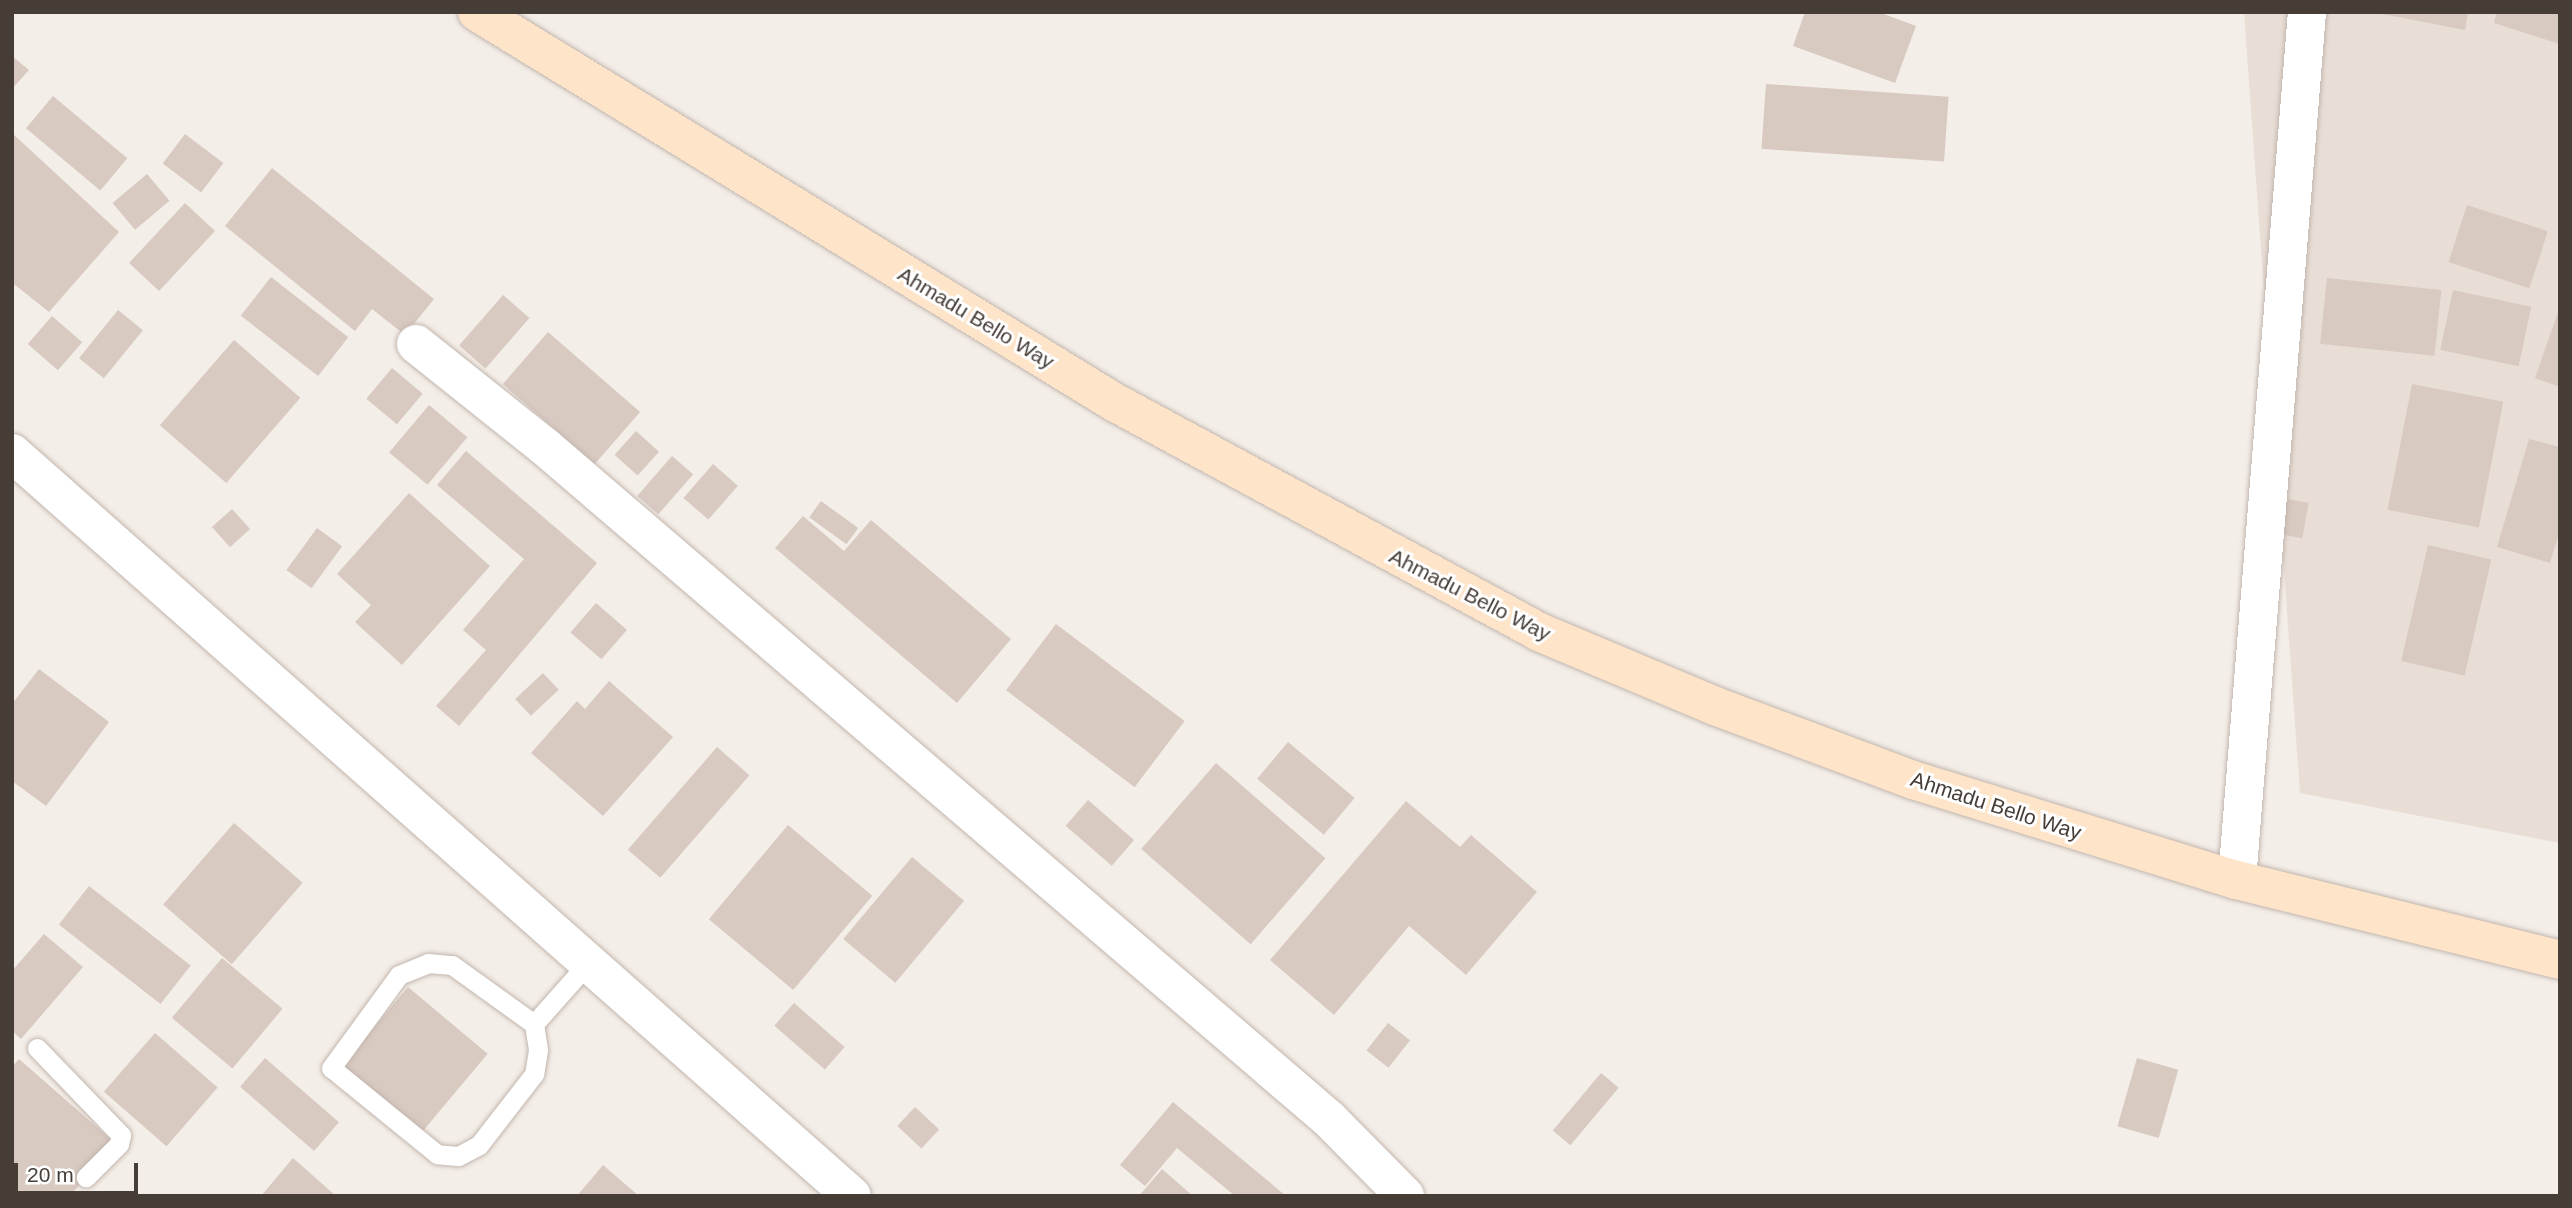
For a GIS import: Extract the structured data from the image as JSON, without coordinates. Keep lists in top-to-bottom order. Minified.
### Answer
{"streets":{"main road":["Ahmadu Bello Way"]},"scale_bar":"20 m"}
